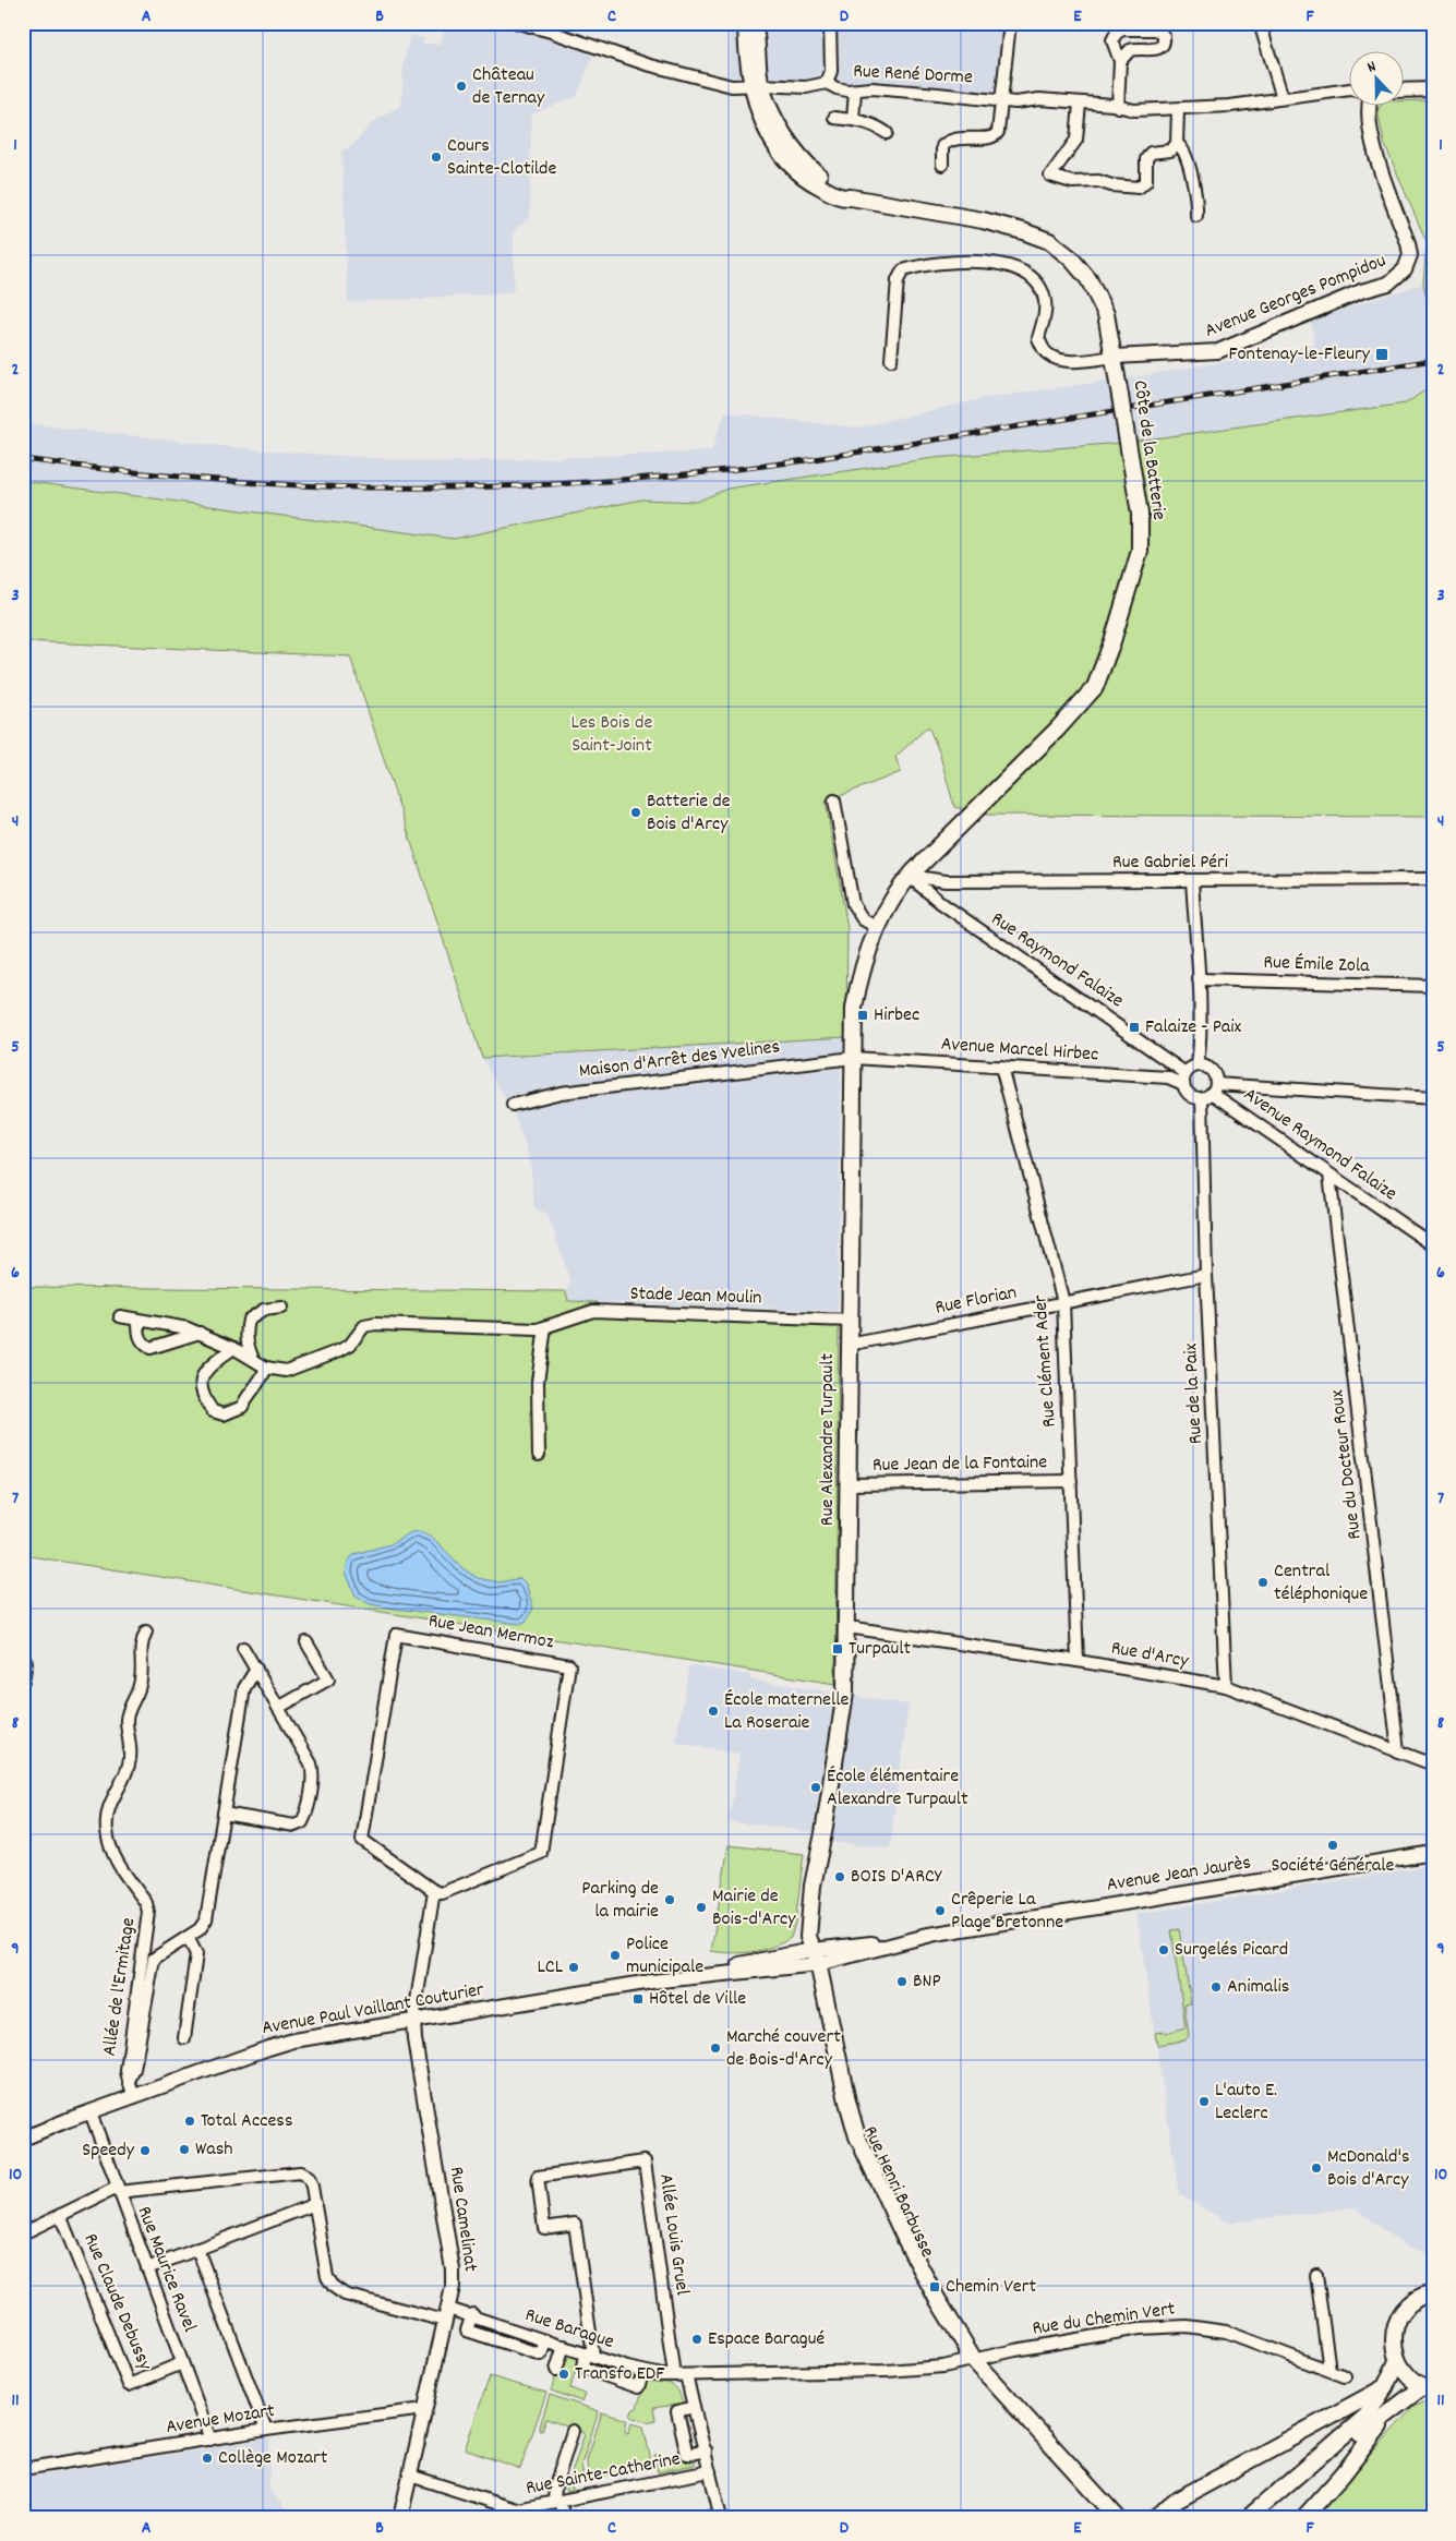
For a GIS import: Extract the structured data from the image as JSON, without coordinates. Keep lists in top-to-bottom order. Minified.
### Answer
{"streets":{"main road":["Côte de la Batterie","Rue Alexandre Turpault","Rue Henri Barbusse"],"street":["Rue René Dorme","Avenue Georges Pompidou","Rue Gabriel Péri","Rue Raymond Falaize","Rue Émile Zola","Avenue Marcel Hirbec","Maison d'Arrêt des Yvelines","Avenue Raymond Falaize","Stade Jean Moulin","Rue Florian","Rue Clément Ader","Rue de la Paix","Rue Jean de la Fontaine","Rue du Docteur Roux","Rue Jean Mermoz","Rue d'Arcy","Avenue Jean Jaurès","Allée de l'Ermitage","Avenue Paul Vaillant Couturier","Rue Camelinat","Allée Louis Gruel","Rue Maurice Ravel","Rue Claude Debussy","Rue du Chemin Vert","Rue Barague","Avenue Mozart","Rue Sainte-Catherine"]},"crossings":[["Rue René Dorme","Côte de la Batterie"],["Avenue Georges Pompidou","Côte de la Batterie"],["Côte de la Batterie","Rue Alexandre Turpault"],["Rue Gabriel Péri","Rue Raymond Falaize"],["Rue Gabriel Péri","Rue Alexandre Turpault"],["Rue Raymond Falaize","Avenue Marcel Hirbec"],["Rue Raymond Falaize","Avenue Raymond Falaize"],["Rue Raymond Falaize","Rue de la Paix"],["Rue Raymond Falaize","Rue Alexandre Turpault"],["Avenue Marcel Hirbec","Maison d'Arrêt des Yvelines"],["Avenue Marcel Hirbec","Rue Clément Ader"],["Avenue Marcel Hirbec","Rue Alexandre Turpault"],["Maison d'Arrêt des Yvelines","Rue Alexandre Turpault"],["Avenue Raymond Falaize","Rue de la Paix"],["Avenue Raymond Falaize","Rue du Docteur Roux"],["Stade Jean Moulin","Rue Alexandre Turpault"],["Rue Florian","Rue Clément Ader"],["Rue Florian","Rue de la Paix"],["Rue Florian","Rue Alexandre Turpault"],["Rue Clément Ader","Rue Jean de la Fontaine"],["Rue Clément Ader","Rue d'Arcy"],["Rue de la Paix","Rue d'Arcy"],["Rue Alexandre Turpault","Rue Jean de la Fontaine"],["Rue Alexandre Turpault","Rue d'Arcy"],["Rue Alexandre Turpault","Avenue Jean Jaurès"],["Rue Alexandre Turpault","Avenue Paul Vaillant Couturier"],["Rue Alexandre Turpault","Rue Henri Barbusse"],["Rue du Docteur Roux","Rue d'Arcy"],["Avenue Jean Jaurès","Avenue Paul Vaillant Couturier"],["Avenue Jean Jaurès","Rue Henri Barbusse"],["Allée de l'Ermitage","Avenue Paul Vaillant Couturier"],["Avenue Paul Vaillant Couturier","Rue Henri Barbusse"],["Avenue Paul Vaillant Couturier","Rue Camelinat"],["Avenue Paul Vaillant Couturier","Rue Maurice Ravel"],["Rue Henri Barbusse","Rue du Chemin Vert"],["Rue Henri Barbusse","Rue Barague"],["Rue Camelinat","Rue Barague"],["Rue Camelinat","Avenue Mozart"],["Rue Camelinat","Rue Sainte-Catherine"],["Allée Louis Gruel","Rue Barague"],["Rue Maurice Ravel","Rue Claude Debussy"],["Rue Maurice Ravel","Rue Barague"],["Rue Maurice Ravel","Avenue Mozart"],["Rue Claude Debussy","Rue Barague"],["Rue du Chemin Vert","Rue Barague"]],"parks":["Les Bois de Saint-Joint"],"places":{"other":["Château de Ternay","Cours Sainte-Clotilde","Batterie de Bois d'Arcy","Central téléphonique","École maternelle La Roseraie","École élémentaire Alexandre Turpault","Société Générale","BOIS D'ARCY","Parking de la mairie","Mairie de Bois-d'Arcy","Crêperie La Plage Bretonne","Surgelés Picard","Police municipale","LCL","BNP","Animalis","Marché couvert de Bois-d'Arcy","L'auto E. Leclerc","Total Access","Wash","Speedy","McDonald's Bois d'Arcy","Espace Baragué","Transfo EDF","Collège Mozart"],"transit":["Fontenay-le-Fleury","Hirbec","Falaize - Paix","Turpault","Hôtel de Ville","Chemin Vert"]},"north":"top","grid":{"columns":["A","B","C","D","E","F"],"rows":["1","2","3","4","5","6","7","8","9","10","11"]}}
